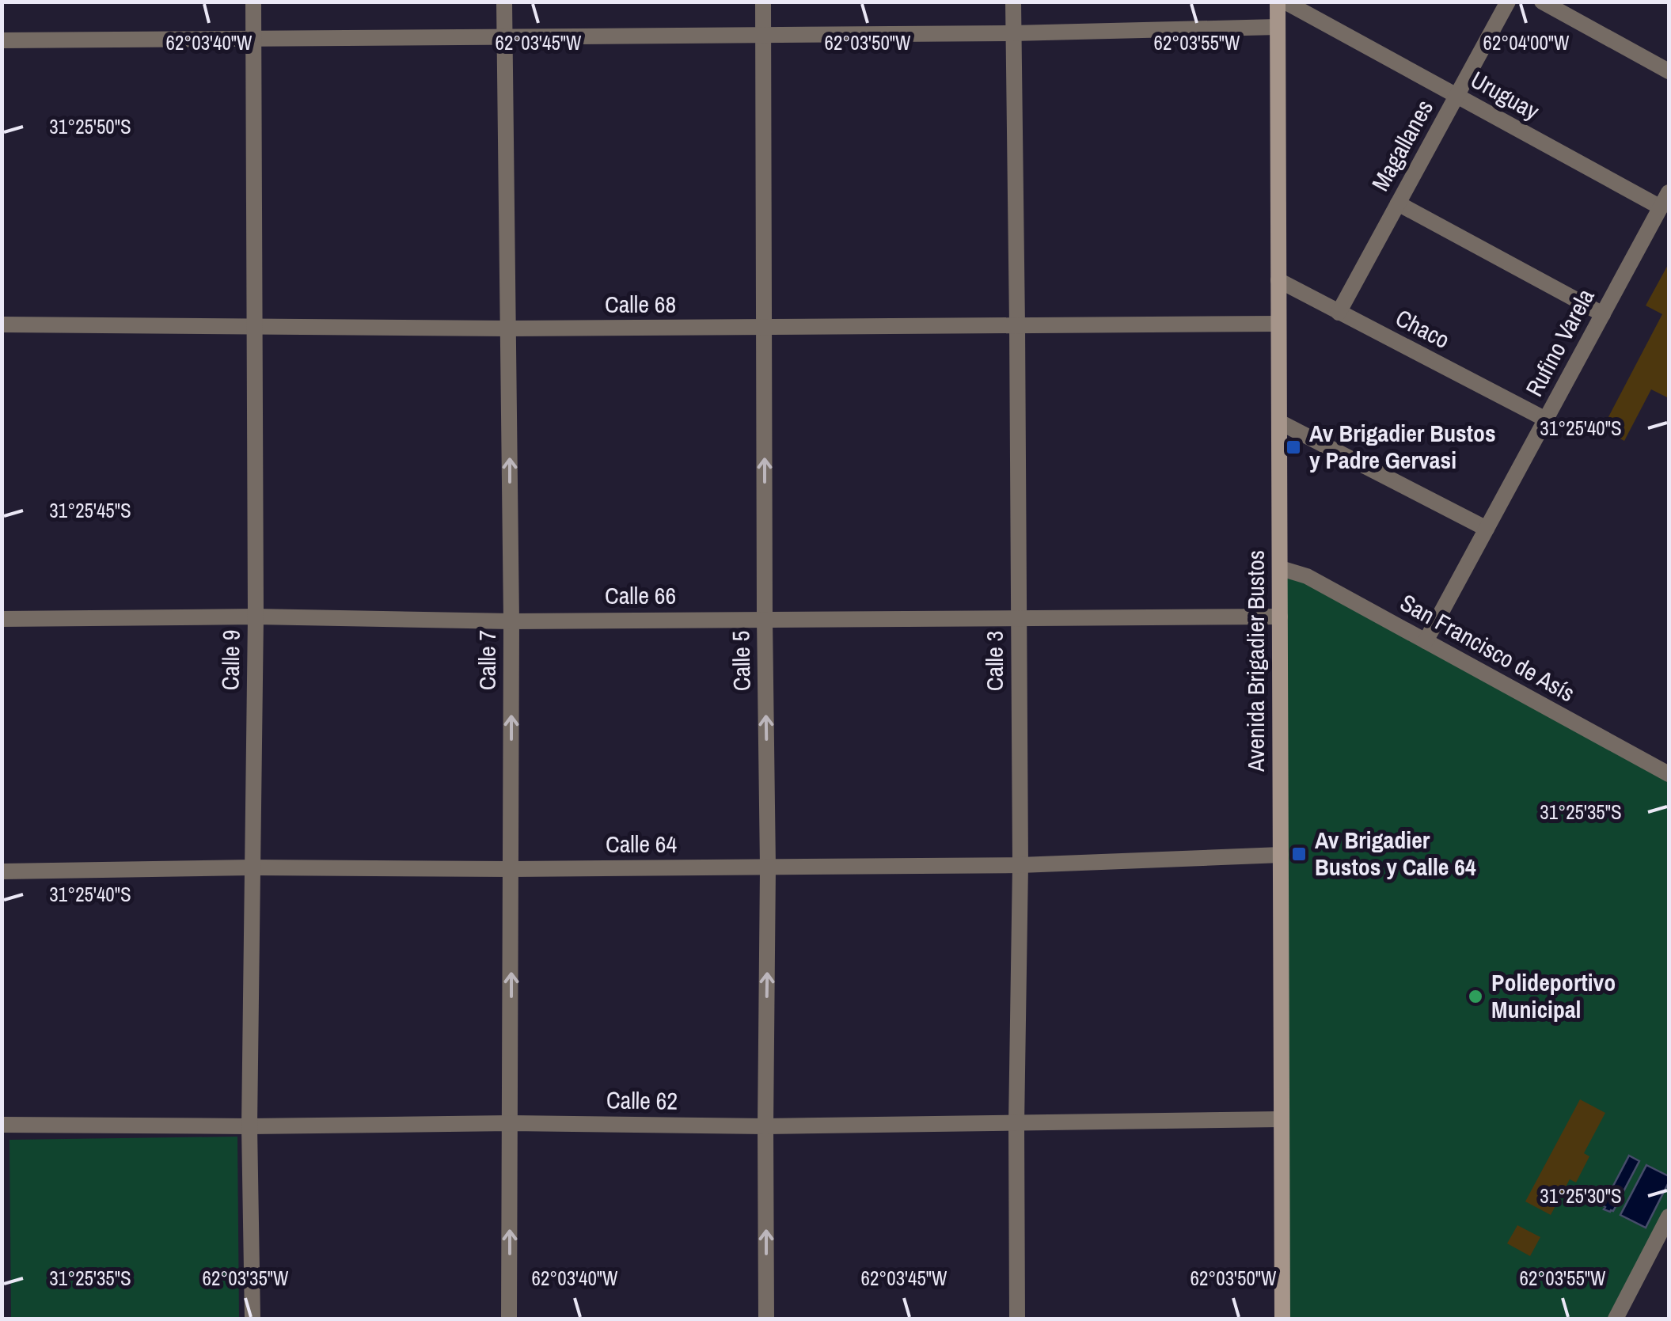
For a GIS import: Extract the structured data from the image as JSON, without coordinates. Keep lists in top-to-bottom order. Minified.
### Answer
{"streets":{"street":["Uruguay","Magallanes","Calle 68","Chaco","Rufino Varela","Calle 66","San Francisco de Asís","Calle 9","Calle 7","Calle 5","Calle 3","Avenida Brigadier Bustos","Calle 64","Calle 62"]},"crossings":[["Uruguay","Magallanes"],["Uruguay","Rufino Varela"],["Magallanes","Chaco"],["Calle 68","Calle 9"],["Calle 68","Calle 7"],["Calle 68","Calle 5"],["Calle 68","Calle 3"],["Calle 68","Avenida Brigadier Bustos"],["Chaco","Rufino Varela"],["Chaco","Avenida Brigadier Bustos"],["Rufino Varela","San Francisco de Asís"],["Calle 66","Calle 9"],["Calle 66","Calle 7"],["Calle 66","Calle 5"],["Calle 66","Calle 3"],["Calle 66","Avenida Brigadier Bustos"],["San Francisco de Asís","Avenida Brigadier Bustos"],["Calle 9","Calle 64"],["Calle 9","Calle 62"],["Calle 7","Calle 64"],["Calle 7","Calle 62"],["Calle 5","Calle 64"],["Calle 5","Calle 62"],["Calle 3","Calle 64"],["Calle 3","Calle 62"],["Avenida Brigadier Bustos","Calle 64"],["Avenida Brigadier Bustos","Calle 62"]],"one_way":["Calle 7","Calle 5"],"places":{"transit":["Av Brigadier Bustos y Padre Gervasi","Av Brigadier Bustos y Calle 64"],"other":["Polideportivo Municipal"]},"coordinates":["62°03'40\"W","62°03'45\"W","62°03'50\"W","62°03'55\"W","62°04'00\"W","31°25'50\"S","31°25'40\"S","31°25'45\"S","31°25'35\"S","31°25'30\"S","62°03'35\"W"]}
